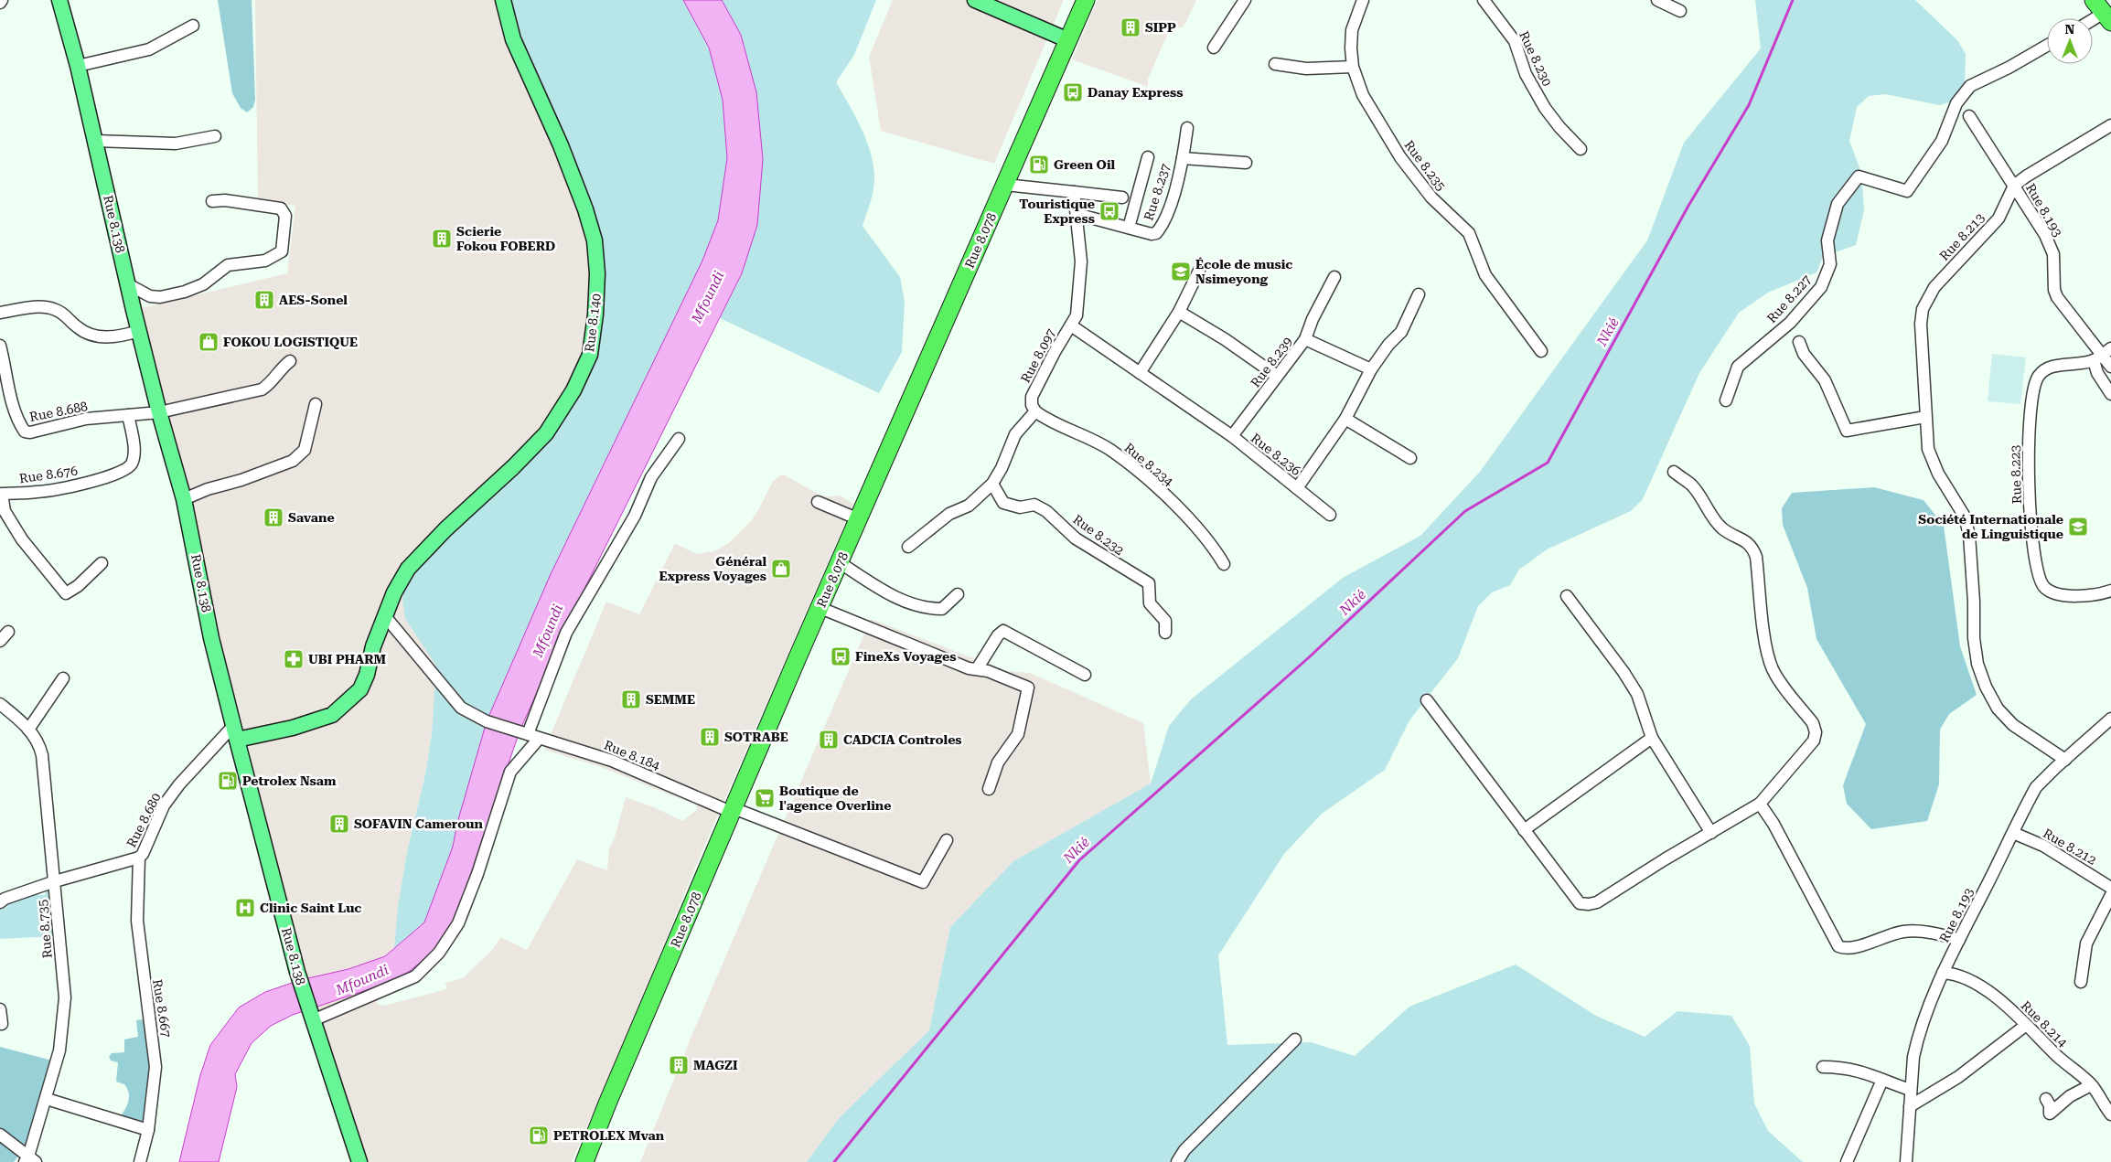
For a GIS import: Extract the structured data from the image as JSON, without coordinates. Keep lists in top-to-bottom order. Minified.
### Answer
{"streets":{"highway":["Rue 8.078"],"main road":["Rue 8.138","Rue 8.140"],"street":["Rue 8.230","Rue 8.235","Rue 8.237","Rue 8.193","Rue 8.213","Rue 8.227","Rue 8.097","Rue 8.239","Rue 8.688","Rue 8.236","Rue 8.234","Rue 8.676","Rue 8.223","Rue 8.232","Rue 8.184","Rue 8.680","Rue 8.212","Rue 8.735","Rue 8.667","Rue 8.214"]},"crossings":[["Rue 8.237","Rue 8.097"],["Rue 8.193","Rue 8.213"],["Rue 8.193","Rue 8.223"],["Rue 8.193","Rue 8.212"],["Rue 8.193","Rue 8.214"],["Rue 8.138","Rue 8.140"],["Rue 8.138","Rue 8.688"],["Rue 8.138","Rue 8.680"],["Rue 8.078","Rue 8.184"],["Rue 8.140","Rue 8.184"],["Rue 8.140","Rue 8.680"],["Rue 8.097","Rue 8.236"],["Rue 8.097","Rue 8.234"],["Rue 8.239","Rue 8.236"],["Rue 8.688","Rue 8.676"],["Rue 8.680","Rue 8.735"],["Rue 8.680","Rue 8.667"]],"water":["Mfoundi","Nkié"],"places":{"building":["SIPP","Scierie Fokou FOBERD","AES-Sonel","Savane","SEMME","SOTRABE","CADCIA Controles","SOFAVIN Cameroun","MAGZI"],"bus stop":["Danay Express","Touristique Express","FineXs Voyages"],"fuel station":["Green Oil","Petrolex Nsam","PETROLEX Mvan"],"school or university":["École de music Nsimeyong","Société Internationale de Linguistique"],"shop":["FOKOU LOGISTIQUE","Général Express Voyages"],"pharmacy":["UBI PHARM"],"supermarket":["Boutique de l'agence Overline"],"hospital":["Clinic Saint Luc"]},"north":"top"}
